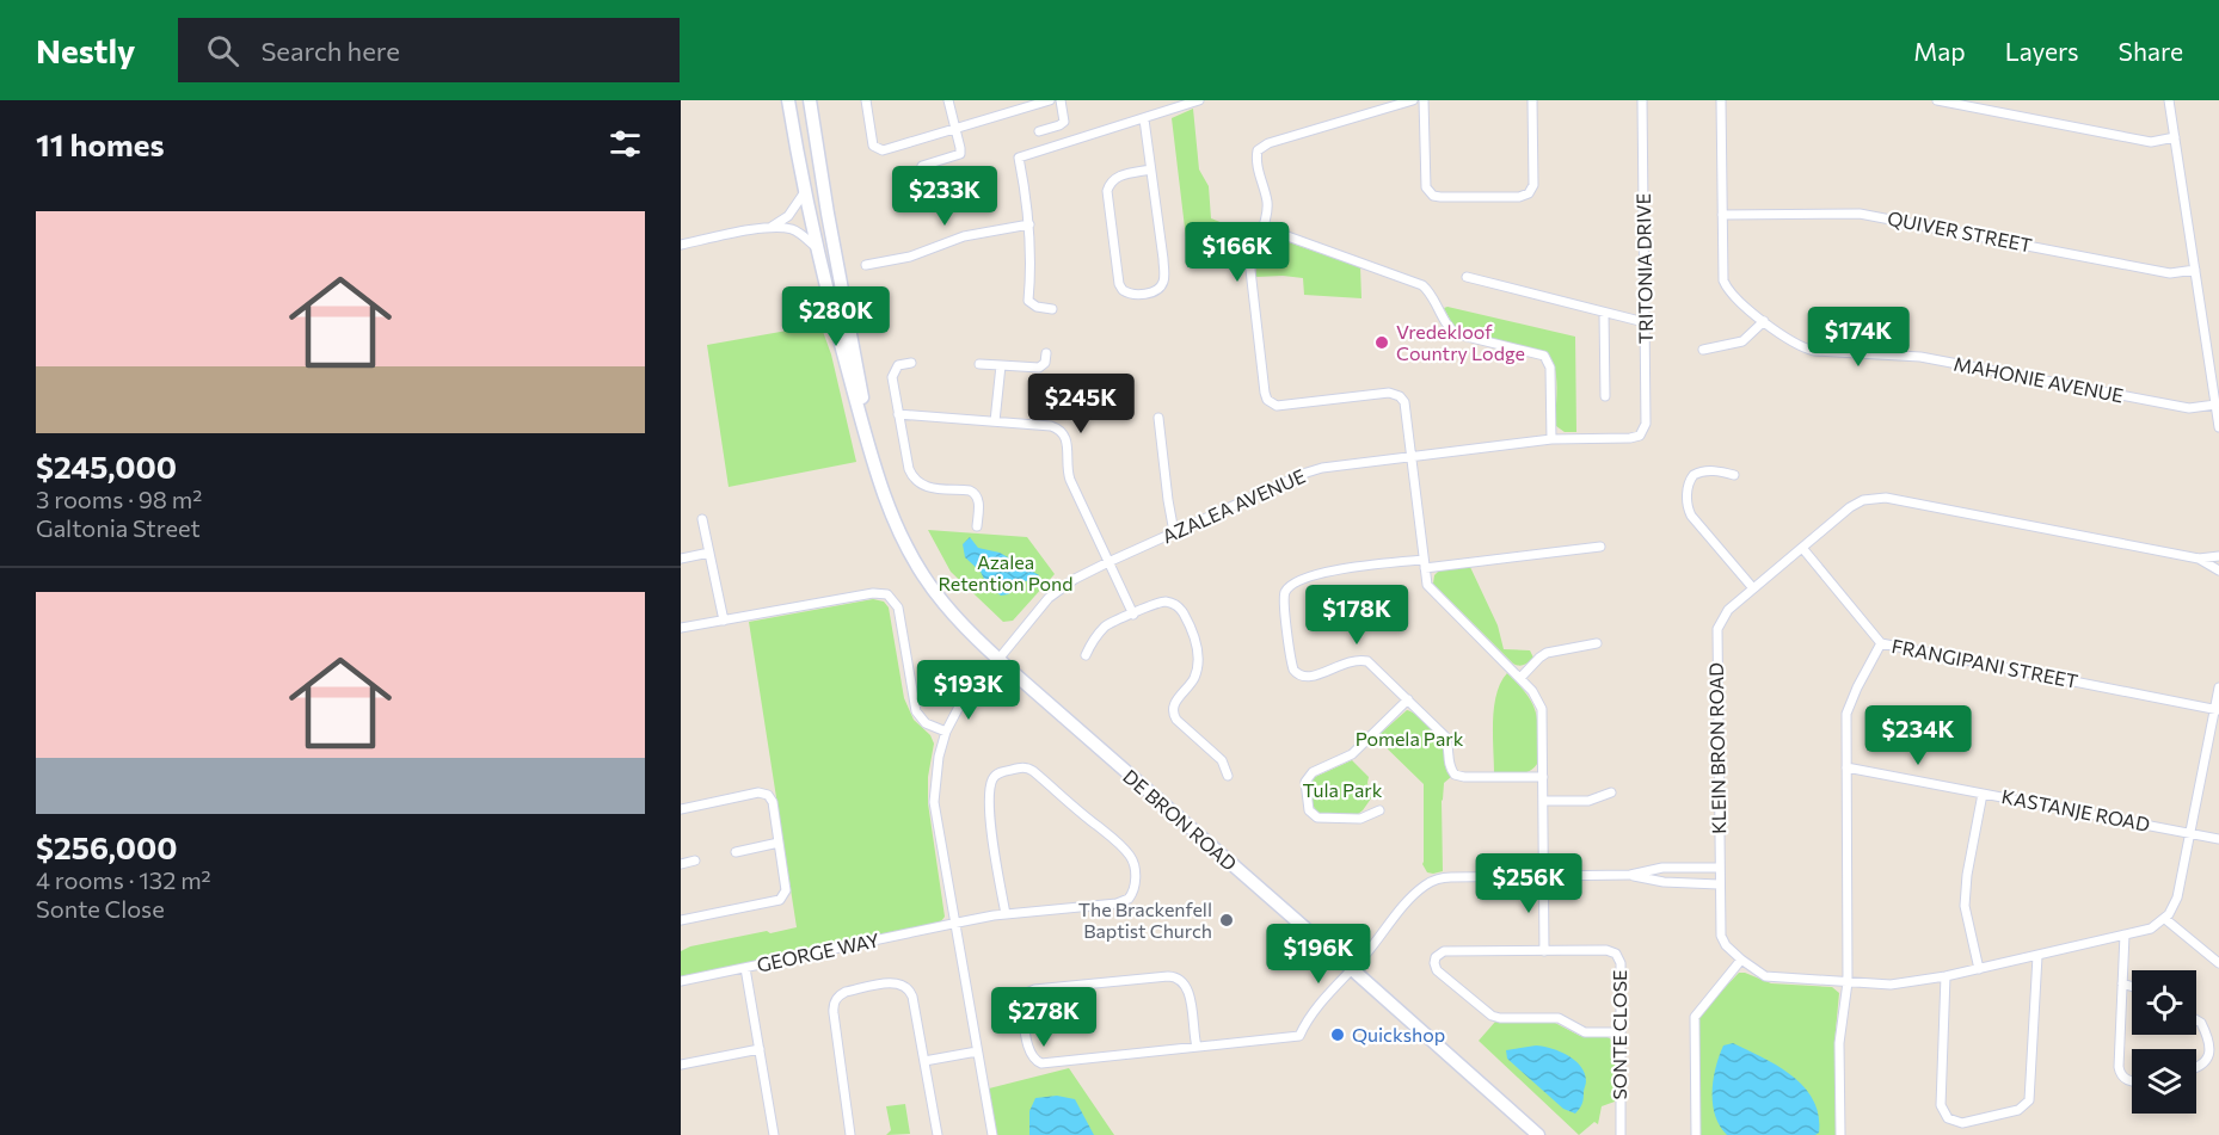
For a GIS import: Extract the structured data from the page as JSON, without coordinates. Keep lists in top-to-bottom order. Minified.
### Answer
{"streets":{"street":["QUIVER STREET","TRITONIA DRIVE","MAHONIE AVENUE","AZALEA AVENUE","FRANGIPANI STREET","KLEIN BRON ROAD","KASTANJE ROAD","DE BRON ROAD","GEORGE WAY","SONTE CLOSE"]},"crossings":[["QUIVER STREET","MAHONIE AVENUE"],["TRITONIA DRIVE","AZALEA AVENUE"],["AZALEA AVENUE","DE BRON ROAD"],["AZALEA AVENUE","GEORGE WAY"],["FRANGIPANI STREET","KLEIN BRON ROAD"],["FRANGIPANI STREET","KASTANJE ROAD"]],"parks":["Azalea Retention Pond","Pomela Park","Tula Park"],"places":["Vredekloof Country Lodge","The Brackenfell Baptist Church","Quickshop"],"page":{"header":"Nestly","search":"Search here","nav":["Map","Layers","Share"],"heading":"11 homes","price":["$233K","$166K","$280K","$174K","$245K","$178K","$193K","$234K","$256K","$196K","$278K"],"list":[{"name":"$245,000","note":"3 rooms · 98 m² · Galtonia Street"},{"name":"$256,000","note":"4 rooms · 132 m² · Sonte Close"}]}}
